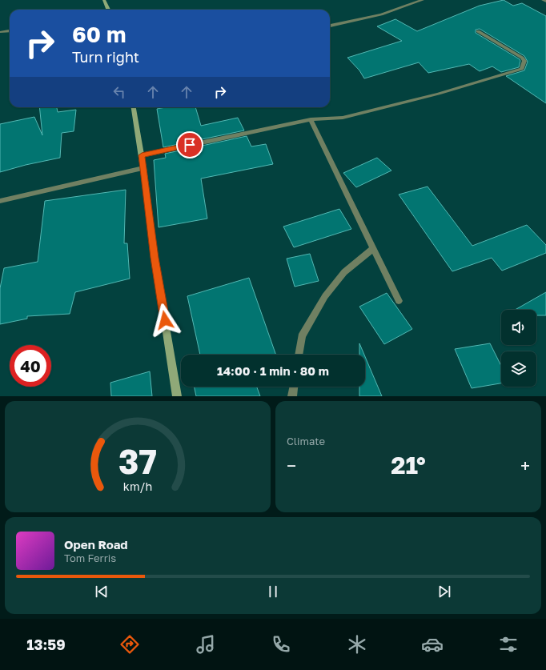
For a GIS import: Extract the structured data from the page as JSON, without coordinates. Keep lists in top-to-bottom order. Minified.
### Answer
{"page":{"turn":["60 m","Turn right"],"limit":"40","trip":"14:00 · 1 min · 80 m","tile":"Climate","heat":["−","21°","+"],"song":["Open Road","Tom Ferris"],"tabs":"13:59","gauge":["37","km/h"]}}
